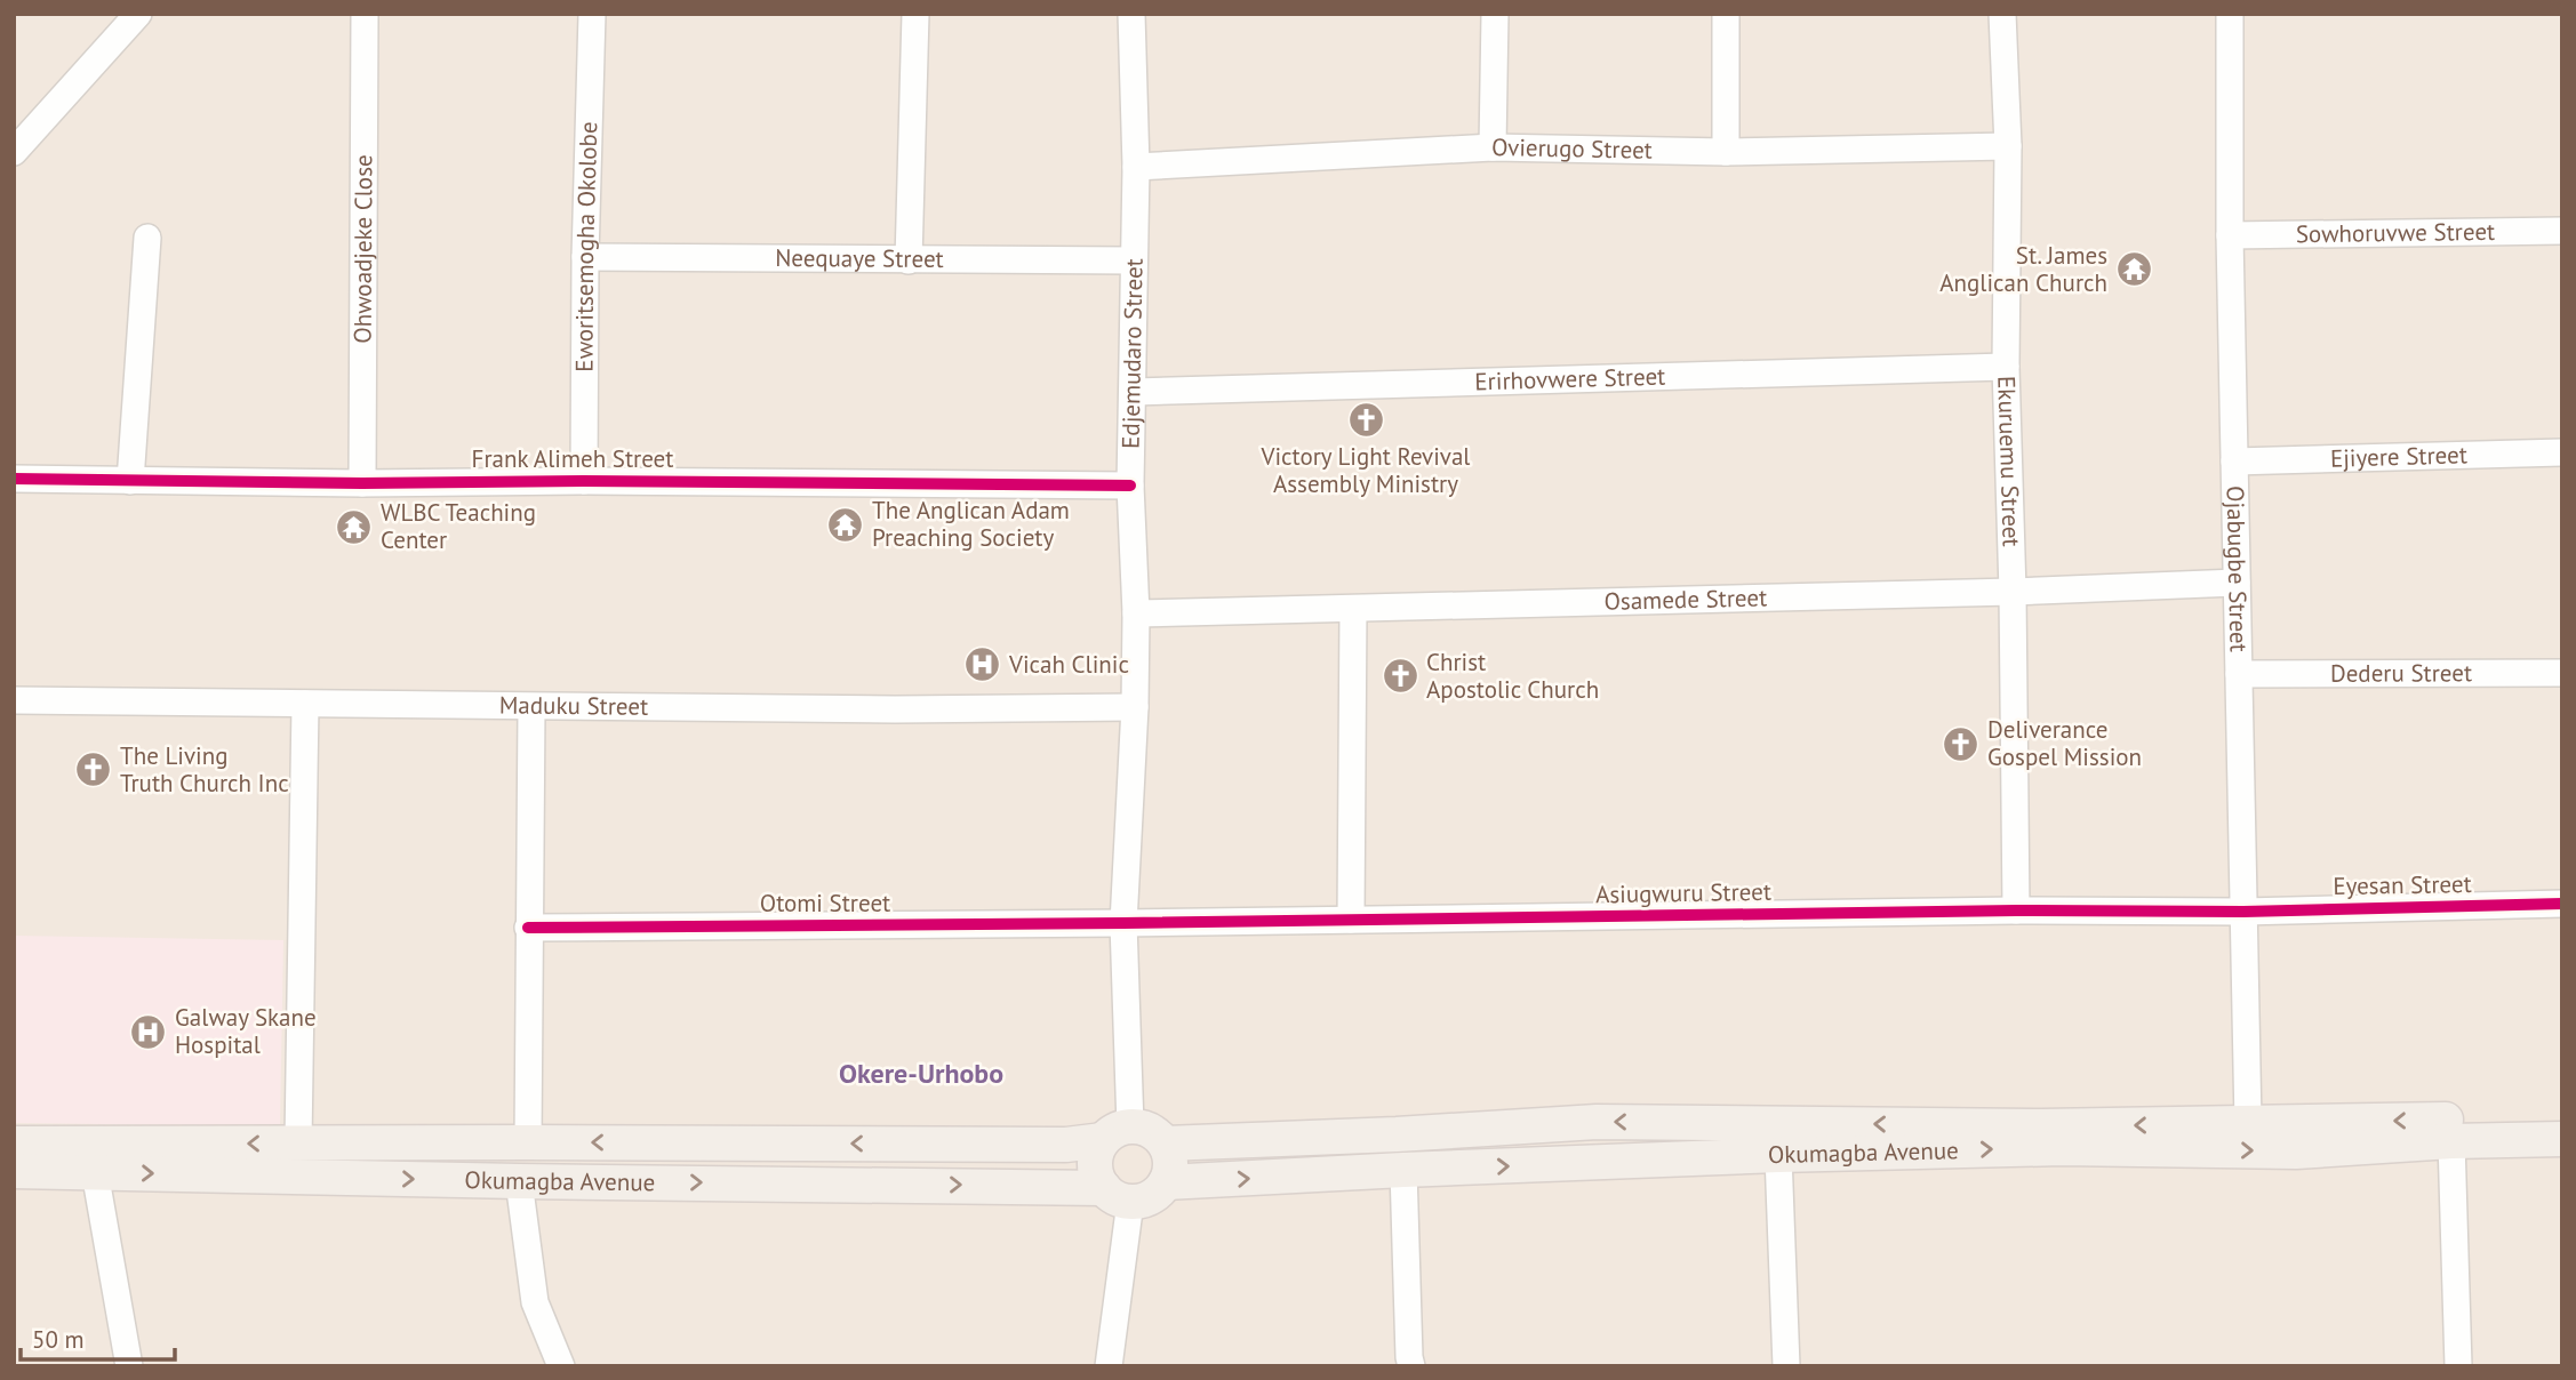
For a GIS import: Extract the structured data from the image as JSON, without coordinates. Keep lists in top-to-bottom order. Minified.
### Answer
{"streets":{"main road":["Okumagba Avenue"],"street":["Ovierugo Street","Sowhoruvwe Street","Eworitsemogha Okolobe","Ohwoadjeke Close","Neequaye Street","Edjemudaro Street","Erirhovwere Street","Ejiyere Street","Frank Alimeh Street","Ekuruemu Street","Ojabugbe Street","Osamede Street","Dederu Street","Maduku Street","Eyesan Street","Asiugwuru Street","Otomi Street"]},"crossings":[["Ovierugo Street","Edjemudaro Street"],["Ovierugo Street","Ekuruemu Street"],["Sowhoruvwe Street","Ojabugbe Street"],["Eworitsemogha Okolobe","Neequaye Street"],["Eworitsemogha Okolobe","Frank Alimeh Street"],["Ohwoadjeke Close","Frank Alimeh Street"],["Neequaye Street","Edjemudaro Street"],["Edjemudaro Street","Erirhovwere Street"],["Edjemudaro Street","Frank Alimeh Street"],["Edjemudaro Street","Osamede Street"],["Edjemudaro Street","Maduku Street"],["Edjemudaro Street","Asiugwuru Street"],["Edjemudaro Street","Otomi Street"],["Edjemudaro Street","Okumagba Avenue"],["Erirhovwere Street","Ekuruemu Street"],["Ejiyere Street","Ojabugbe Street"],["Ekuruemu Street","Osamede Street"],["Ekuruemu Street","Asiugwuru Street"],["Ojabugbe Street","Osamede Street"],["Ojabugbe Street","Dederu Street"],["Ojabugbe Street","Eyesan Street"],["Ojabugbe Street","Asiugwuru Street"],["Ojabugbe Street","Okumagba Avenue"],["Eyesan Street","Asiugwuru Street"],["Asiugwuru Street","Otomi Street"]],"districts":["Okere-Urhobo"],"places":{"temple":["St. James Anglican Church","The Anglican Adam Preaching Society","WLBC Teaching Center"],"church":["Victory Light Revival Assembly Ministry","Christ Apostolic Church","Deliverance Gospel Mission","The Living Truth Church Inc"],"hospital":["Vicah Clinic","Galway Skane Hospital"]},"scale_bar":"50 m"}
